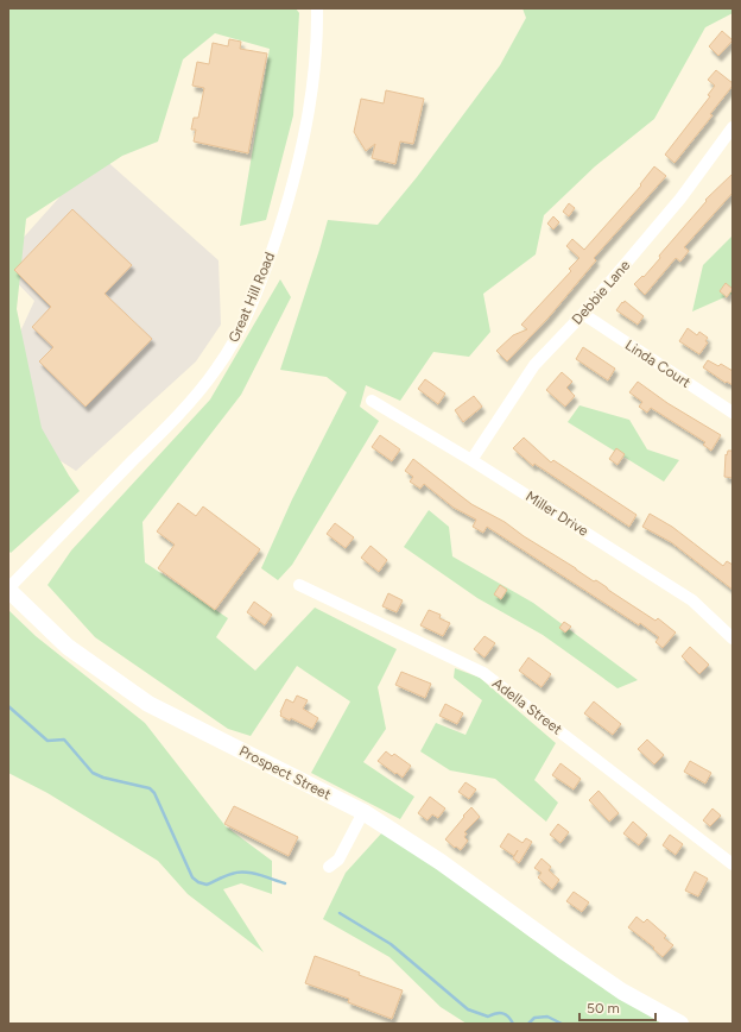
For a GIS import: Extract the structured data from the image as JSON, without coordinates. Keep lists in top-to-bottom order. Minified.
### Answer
{"streets":{"main road":["Prospect Street"],"street":["Debbie Lane","Great Hill Road","Linda Court","Miller Drive","Adella Street"]},"crossings":[["Debbie Lane","Linda Court"],["Debbie Lane","Miller Drive"],["Great Hill Road","Prospect Street"]],"scale_bar":"50 m"}
